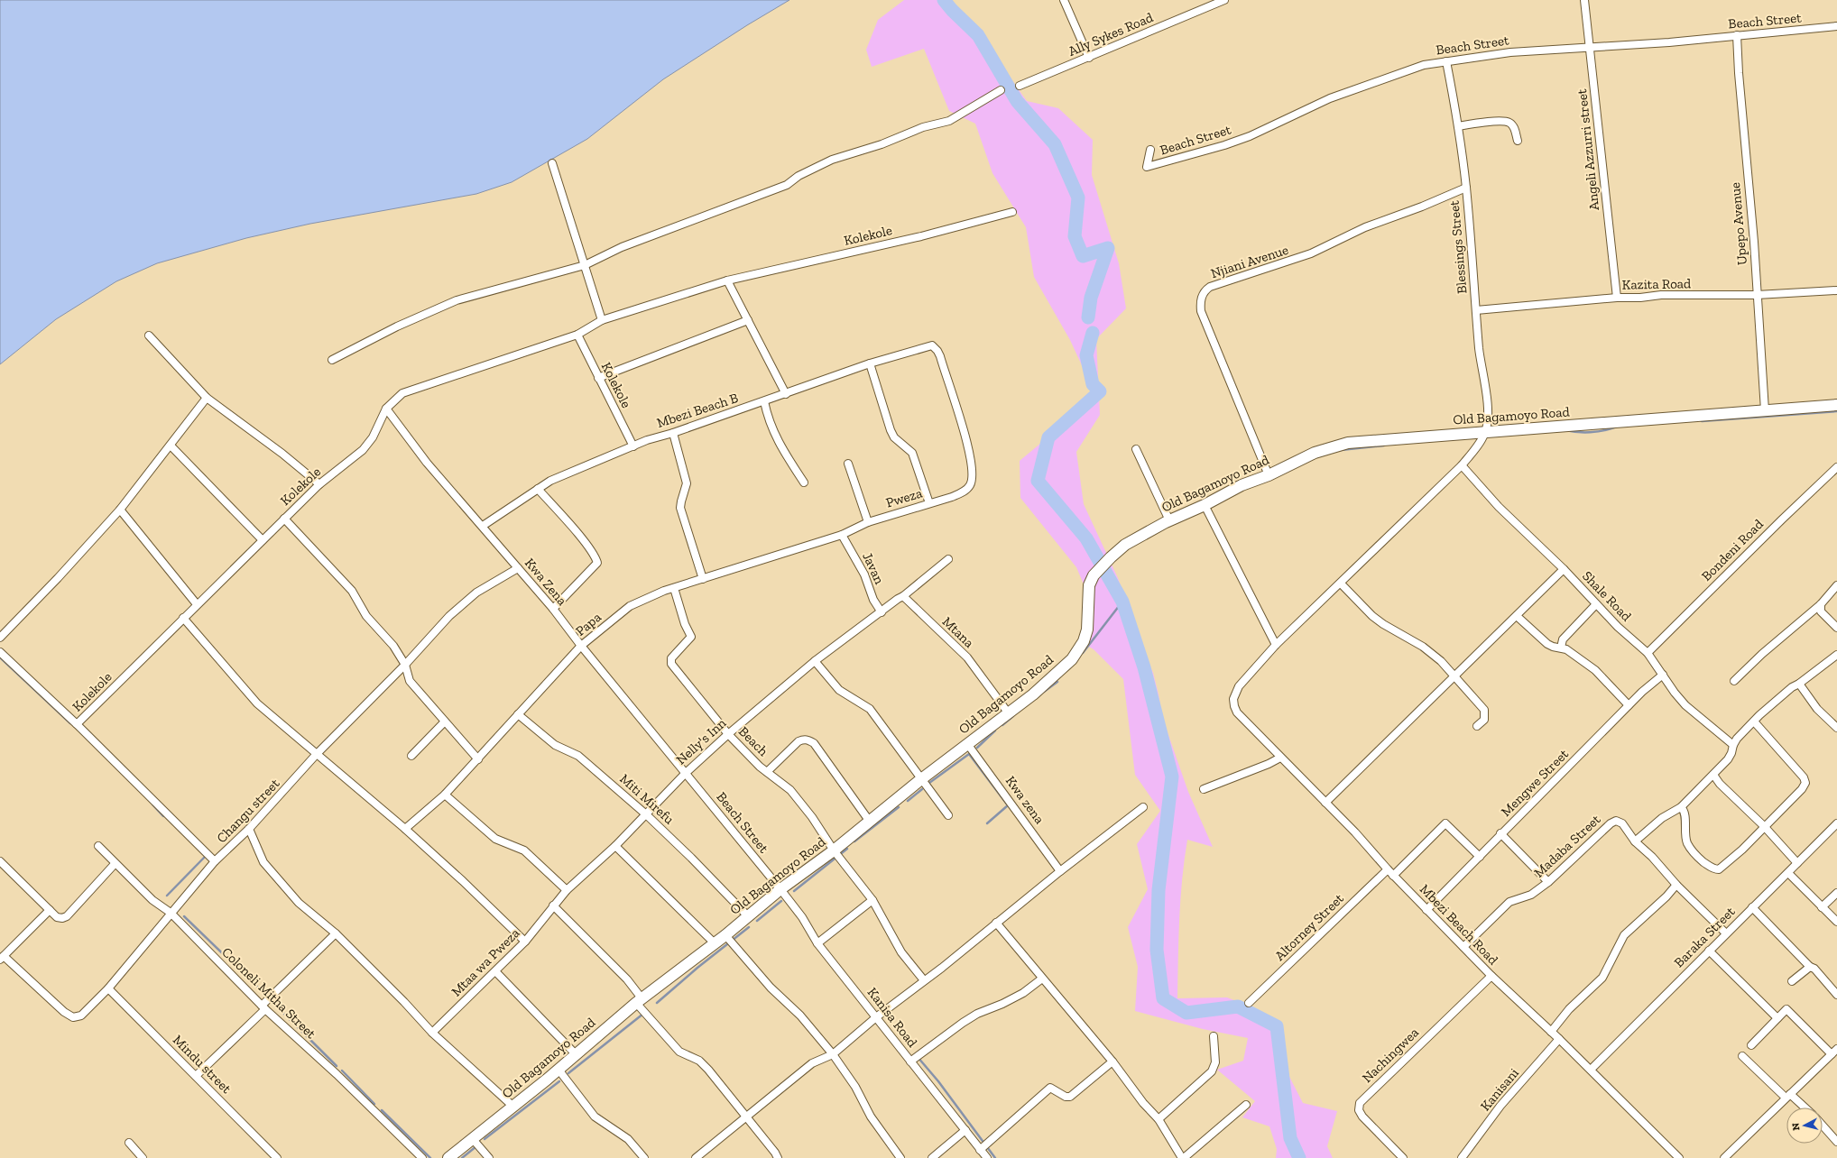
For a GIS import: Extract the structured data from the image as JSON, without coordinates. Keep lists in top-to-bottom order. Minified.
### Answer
{"streets":{"main road":["Old Bagamoyo Road"],"street":["Beach Street","Ally Sykes Road","Angeli Azzurri street","Upepo Avenue","Kolekole","Blessings Street","Njiani Avenue","Kazita Road","Mbezi Beach B","Pweza","Bondeni Road","Javan","Kwa Zena","Shale Road","Papa","Mtana","Nelly's Inn","Beach","Mengwe Street","Miti Mirefu","Kwa zena","Changu street","Madaba Street","Mbezi Beach Road","Altorney Street","Baraka Street","Mtaa wa Pweza","Coloneli Mitha Street","Kanisa Road","Nachingwea","Mindu street","Kanisani"]},"crossings":[["Beach Street","Angeli Azzurri street"],["Beach Street","Upepo Avenue"],["Beach Street","Blessings Street"],["Beach Street","Old Bagamoyo Road"],["Beach Street","Kwa Zena"],["Beach Street","Nelly's Inn"],["Beach Street","Kanisa Road"],["Angeli Azzurri street","Kazita Road"],["Upepo Avenue","Kazita Road"],["Upepo Avenue","Old Bagamoyo Road"],["Kolekole","Mbezi Beach B"],["Kolekole","Kwa Zena"],["Blessings Street","Njiani Avenue"],["Blessings Street","Kazita Road"],["Blessings Street","Old Bagamoyo Road"],["Njiani Avenue","Old Bagamoyo Road"],["Mbezi Beach B","Pweza"],["Mbezi Beach B","Kwa Zena"],["Old Bagamoyo Road","Mtana"],["Old Bagamoyo Road","Beach"],["Old Bagamoyo Road","Miti Mirefu"],["Old Bagamoyo Road","Kwa zena"],["Old Bagamoyo Road","Kanisa Road"],["Pweza","Javan"],["Pweza","Papa"],["Bondeni Road","Shale Road"],["Javan","Nelly's Inn"],["Kwa Zena","Papa"],["Kwa Zena","Nelly's Inn"],["Kwa Zena","Changu street"],["Shale Road","Mengwe Street"],["Papa","Beach"],["Papa","Miti Mirefu"],["Nelly's Inn","Beach"],["Nelly's Inn","Miti Mirefu"],["Nelly's Inn","Mtaa wa Pweza"],["Mengwe Street","Mbezi Beach Road"],["Changu street","Coloneli Mitha Street"],["Changu street","Mindu street"],["Madaba Street","Mbezi Beach Road"],["Madaba Street","Baraka Street"],["Mbezi Beach Road","Altorney Street"],["Mbezi Beach Road","Baraka Street"],["Mbezi Beach Road","Nachingwea"],["Mbezi Beach Road","Kanisani"]],"north":"left"}
